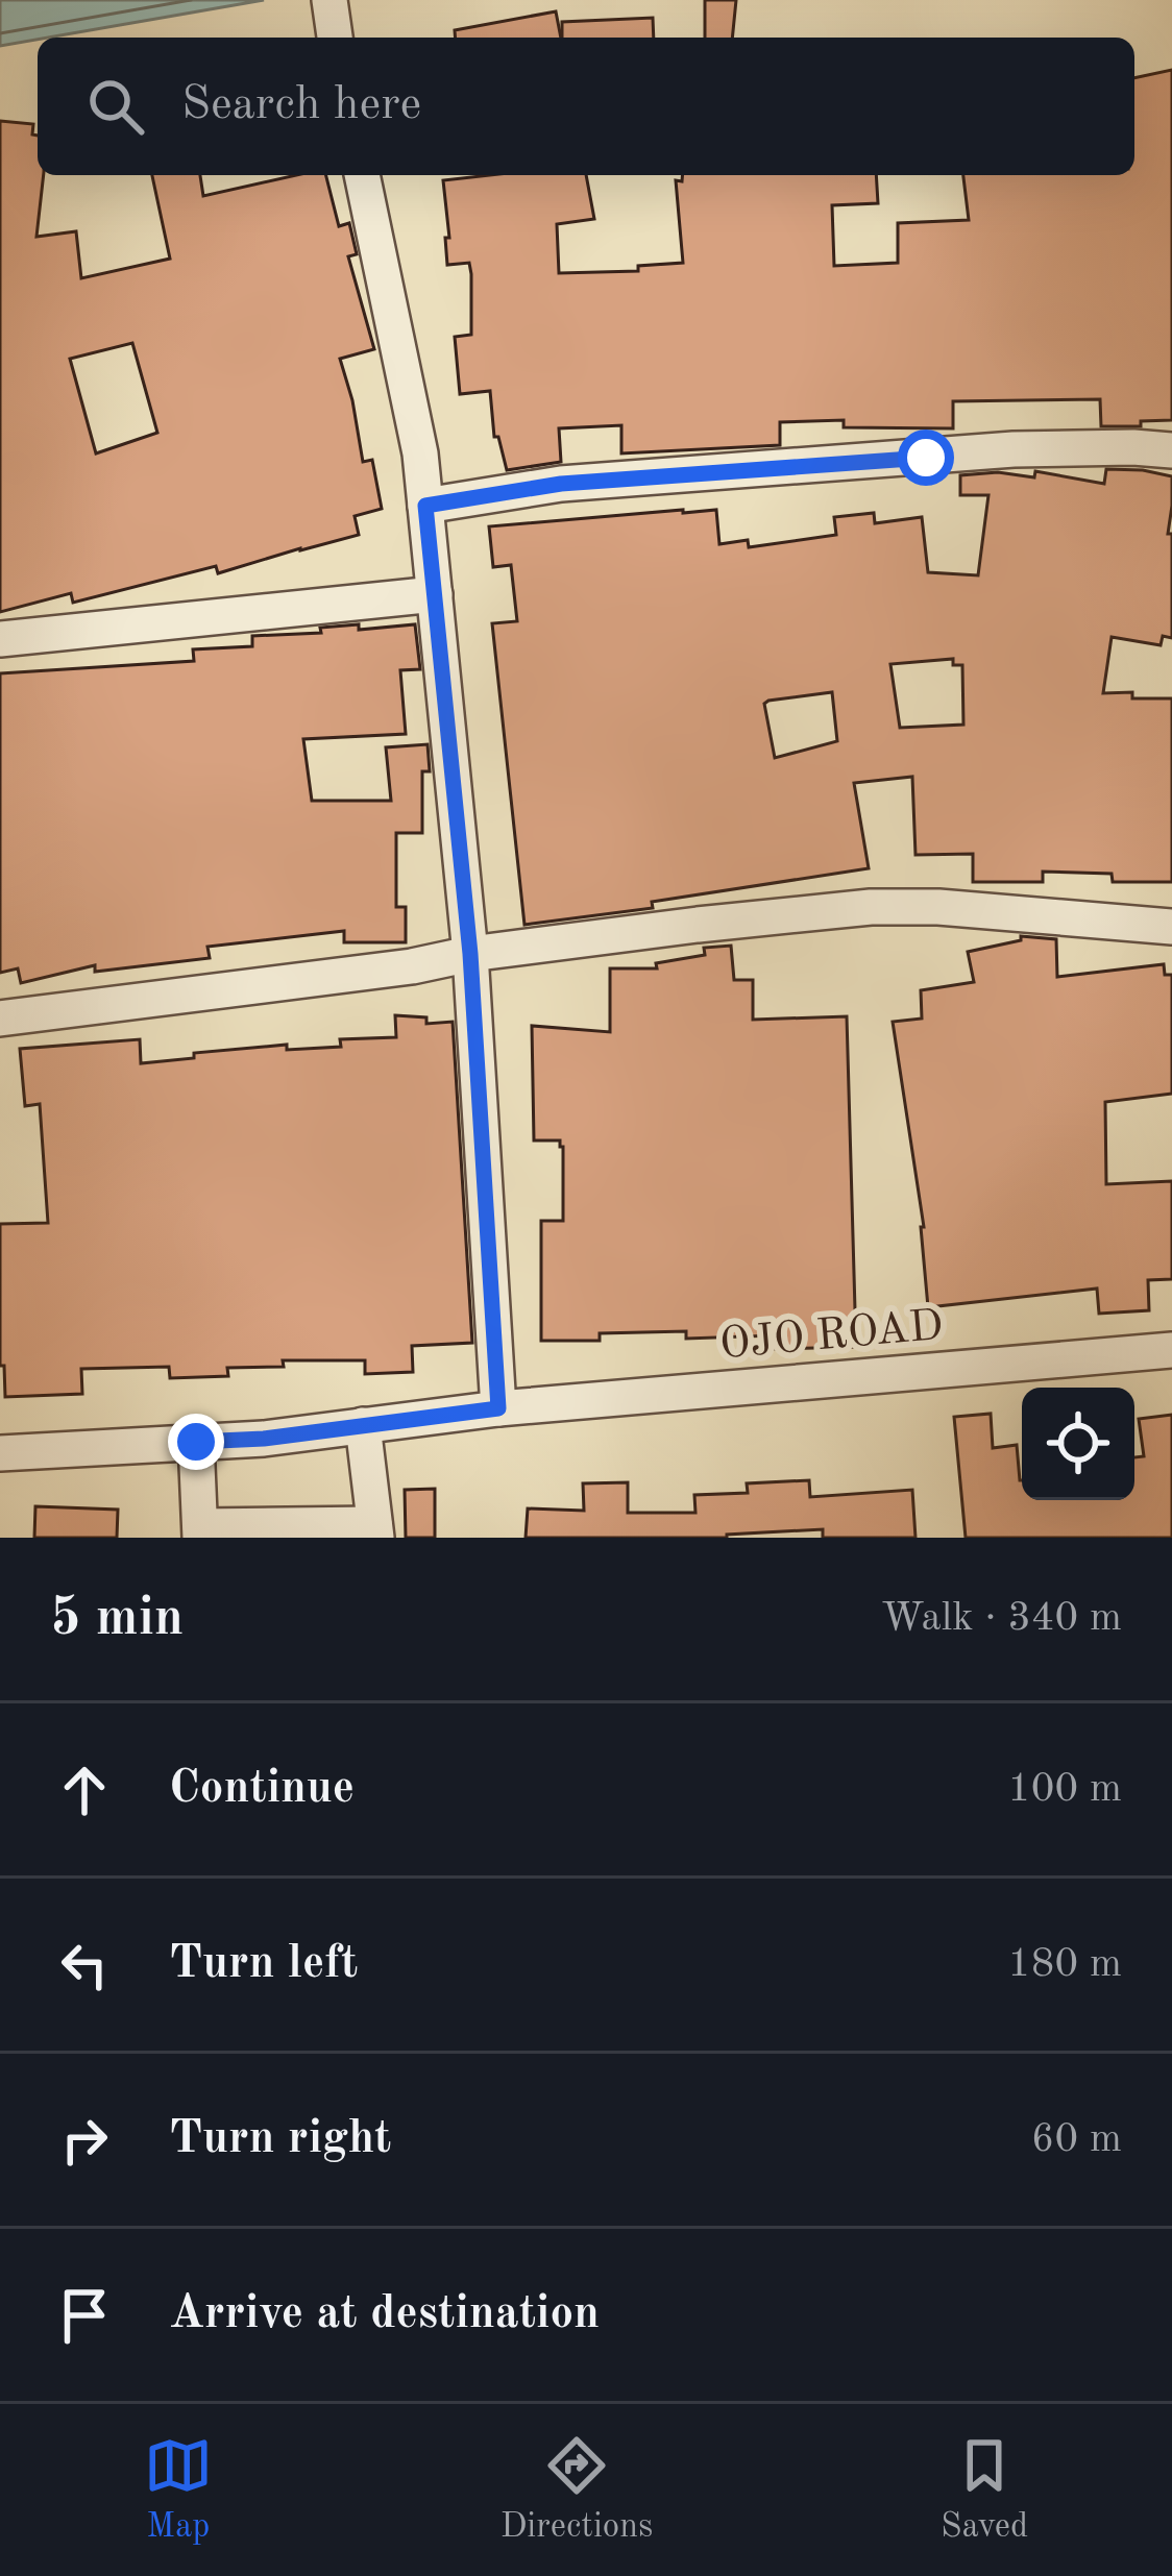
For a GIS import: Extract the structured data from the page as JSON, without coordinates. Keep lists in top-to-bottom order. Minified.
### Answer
{"streets":{"street":["OJO ROAD"]},"page":{"search":"Search here","heading":["5 min","Walk · 340 m"],"list":[["Continue","100 m"],["Turn left","180 m"],["Turn right","60 m"],"Arrive at destination"],"nav":["Map","Directions","Saved"]}}
